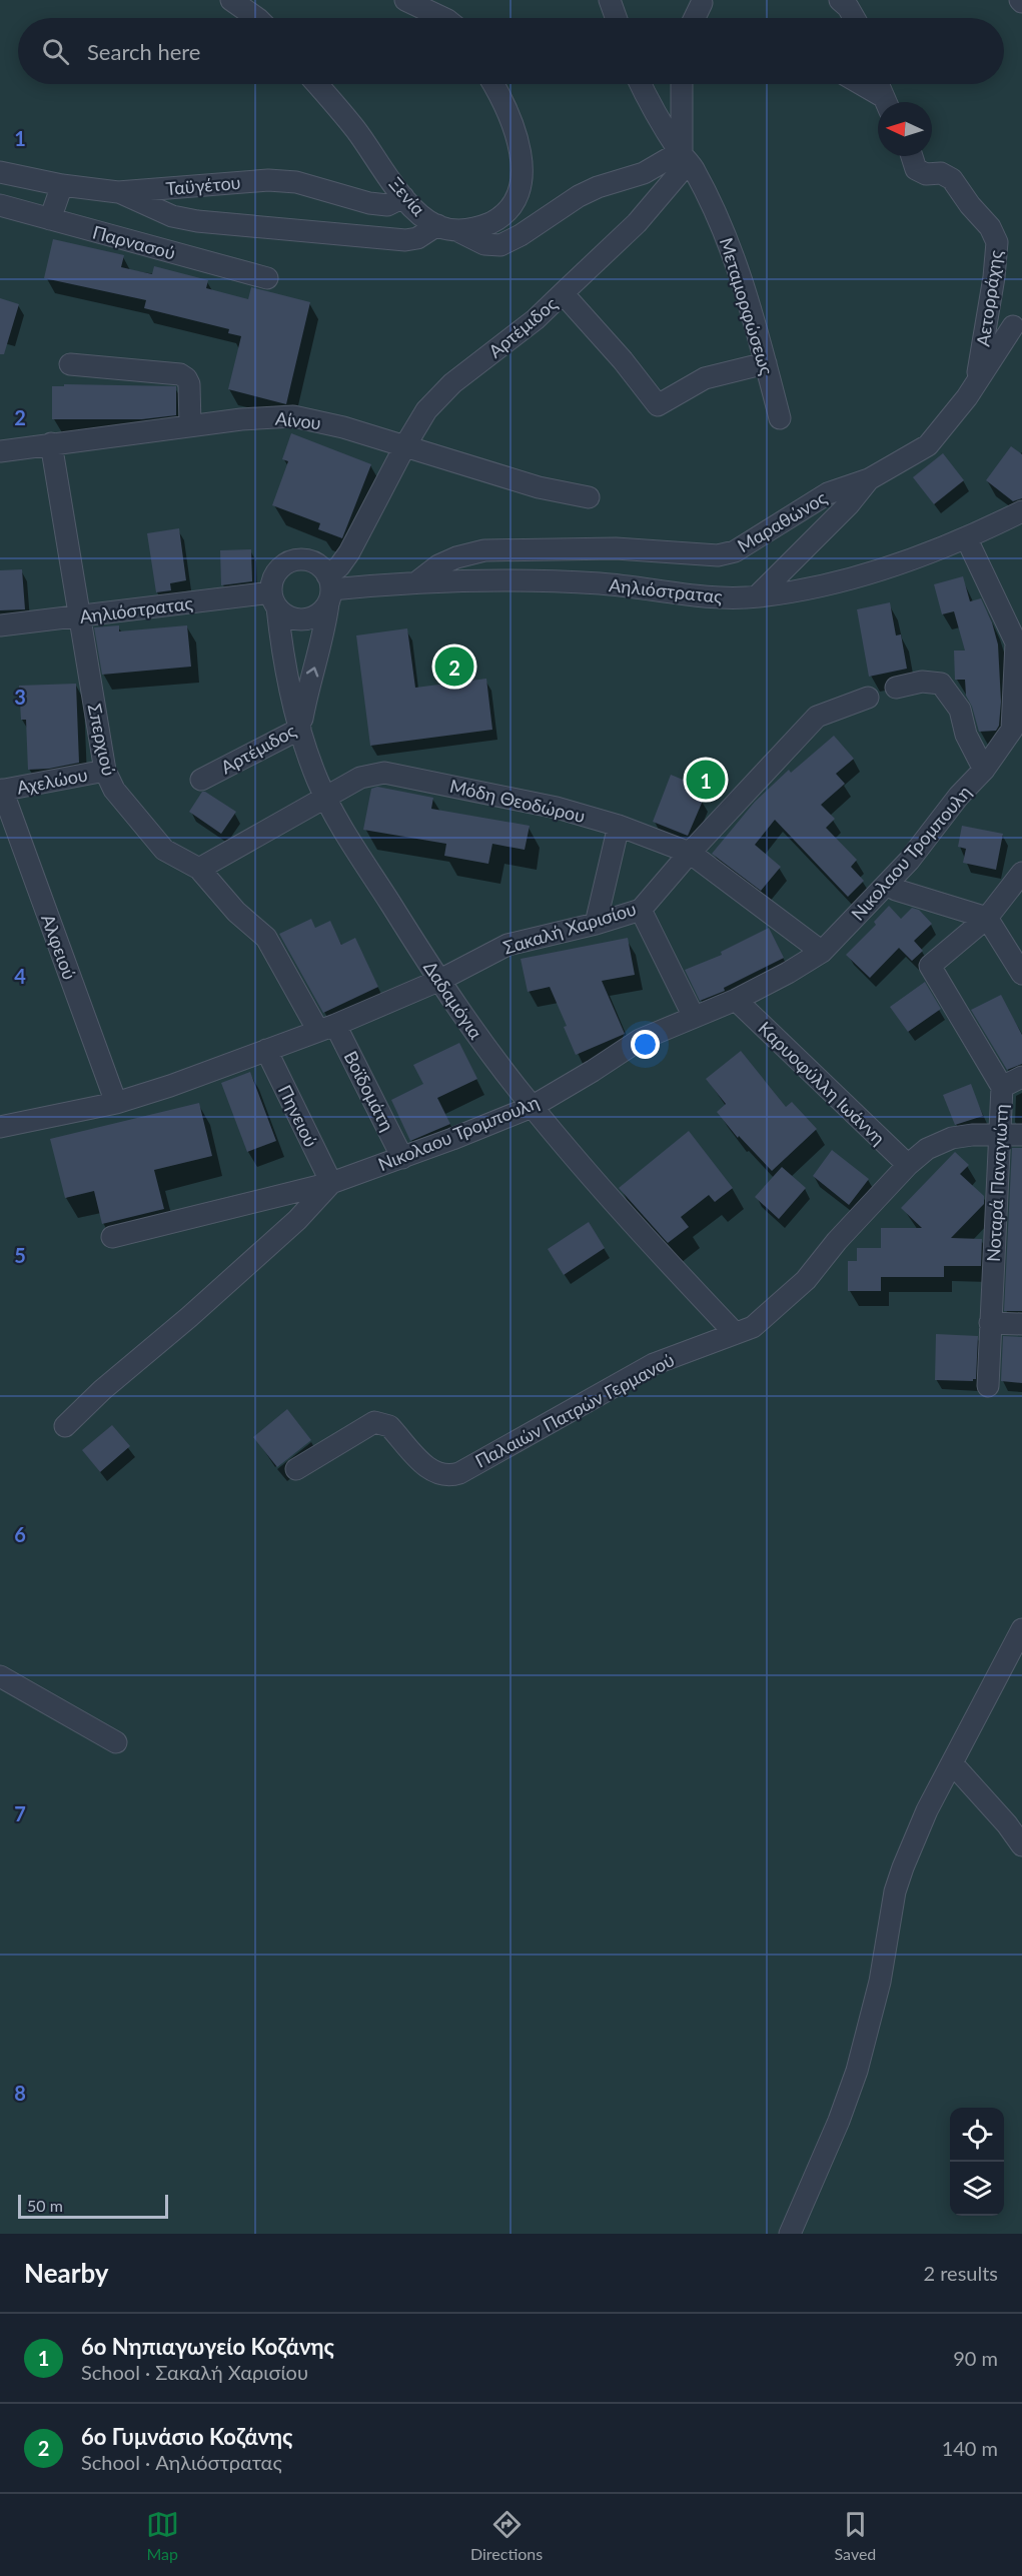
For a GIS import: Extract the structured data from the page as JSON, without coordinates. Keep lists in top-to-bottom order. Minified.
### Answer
{"streets":{"street":["Ταϋγέτου","Ξενία","Παρνασού","Αετορράχης","Μεταμορφώσεως","Αρτέμιδος","Αίνου","Μαραθώνος","Αηλιόστρατας","Σπερχιού","Αχελώου","Μόδη Θεοδώρου","Νικολαου Τρομπουλη","Σακαλή Χαρισίου","Αλφειού","Δαδαμόγια","Καρυοφύλλη Ιωάννη","Βοϊδομάτη","Πηνειού","Νοταρά Παναγιώτη","Παλαιών Πατρών Γερμανού"]},"crossings":[["Ταϋγέτου","Ξενία"],["Ξενία","Μεταμορφώσεως"],["Ξενία","Αρτέμιδος"],["Αετορράχης","Μαραθώνος"],["Μεταμορφώσεως","Αρτέμιδος"],["Αρτέμιδος","Αίνου"],["Αρτέμιδος","Αηλιόστρατας"],["Αρτέμιδος","Δαδαμόγια"],["Αίνου","Σπερχιού"],["Μαραθώνος","Αηλιόστρατας"],["Αηλιόστρατας","Σπερχιού"],["Αηλιόστρατας","Νικολαου Τρομπουλη"],["Αηλιόστρατας","Δαδαμόγια"],["Σπερχιού","Αχελώου"],["Σπερχιού","Μόδη Θεοδώρου"],["Σπερχιού","Σακαλή Χαρισίου"],["Σπερχιού","Βοϊδομάτη"],["Αχελώου","Αλφειού"],["Μόδη Θεοδώρου","Νικολαου Τρομπουλη"],["Μόδη Θεοδώρου","Σακαλή Χαρισίου"],["Μόδη Θεοδώρου","Δαδαμόγια"],["Νικολαου Τρομπουλη","Δαδαμόγια"],["Νικολαου Τρομπουλη","Καρυοφύλλη Ιωάννη"],["Νικολαου Τρομπουλη","Βοϊδομάτη"],["Νικολαου Τρομπουλη","Πηνειού"],["Σακαλή Χαρισίου","Αλφειού"],["Σακαλή Χαρισίου","Δαδαμόγια"],["Σακαλή Χαρισίου","Βοϊδομάτη"],["Σακαλή Χαρισίου","Πηνειού"],["Δαδαμόγια","Παλαιών Πατρών Γερμανού"],["Καρυοφύλλη Ιωάννη","Παλαιών Πατρών Γερμανού"],["Νοταρά Παναγιώτη","Παλαιών Πατρών Γερμανού"]],"scale_bar":"50 m","north":"left","page":{"search":"Search here","pins":["2","1"],"scale":"50 m","heading":["Nearby","2 results"],"list":[{"mark":"1","name":"6ο Νηπιαγωγείο Κοζάνης","note":"School · Σακαλή Χαρισίου","value":"90 m"},{"mark":"2","name":"6ο Γυμνάσιο Κοζάνης","note":"School · Αηλιόστρατας","value":"140 m"}],"nav":["Map","Directions","Saved"]},"grid":{"rows":["1","2","3","4","5","6","7","8"]}}
